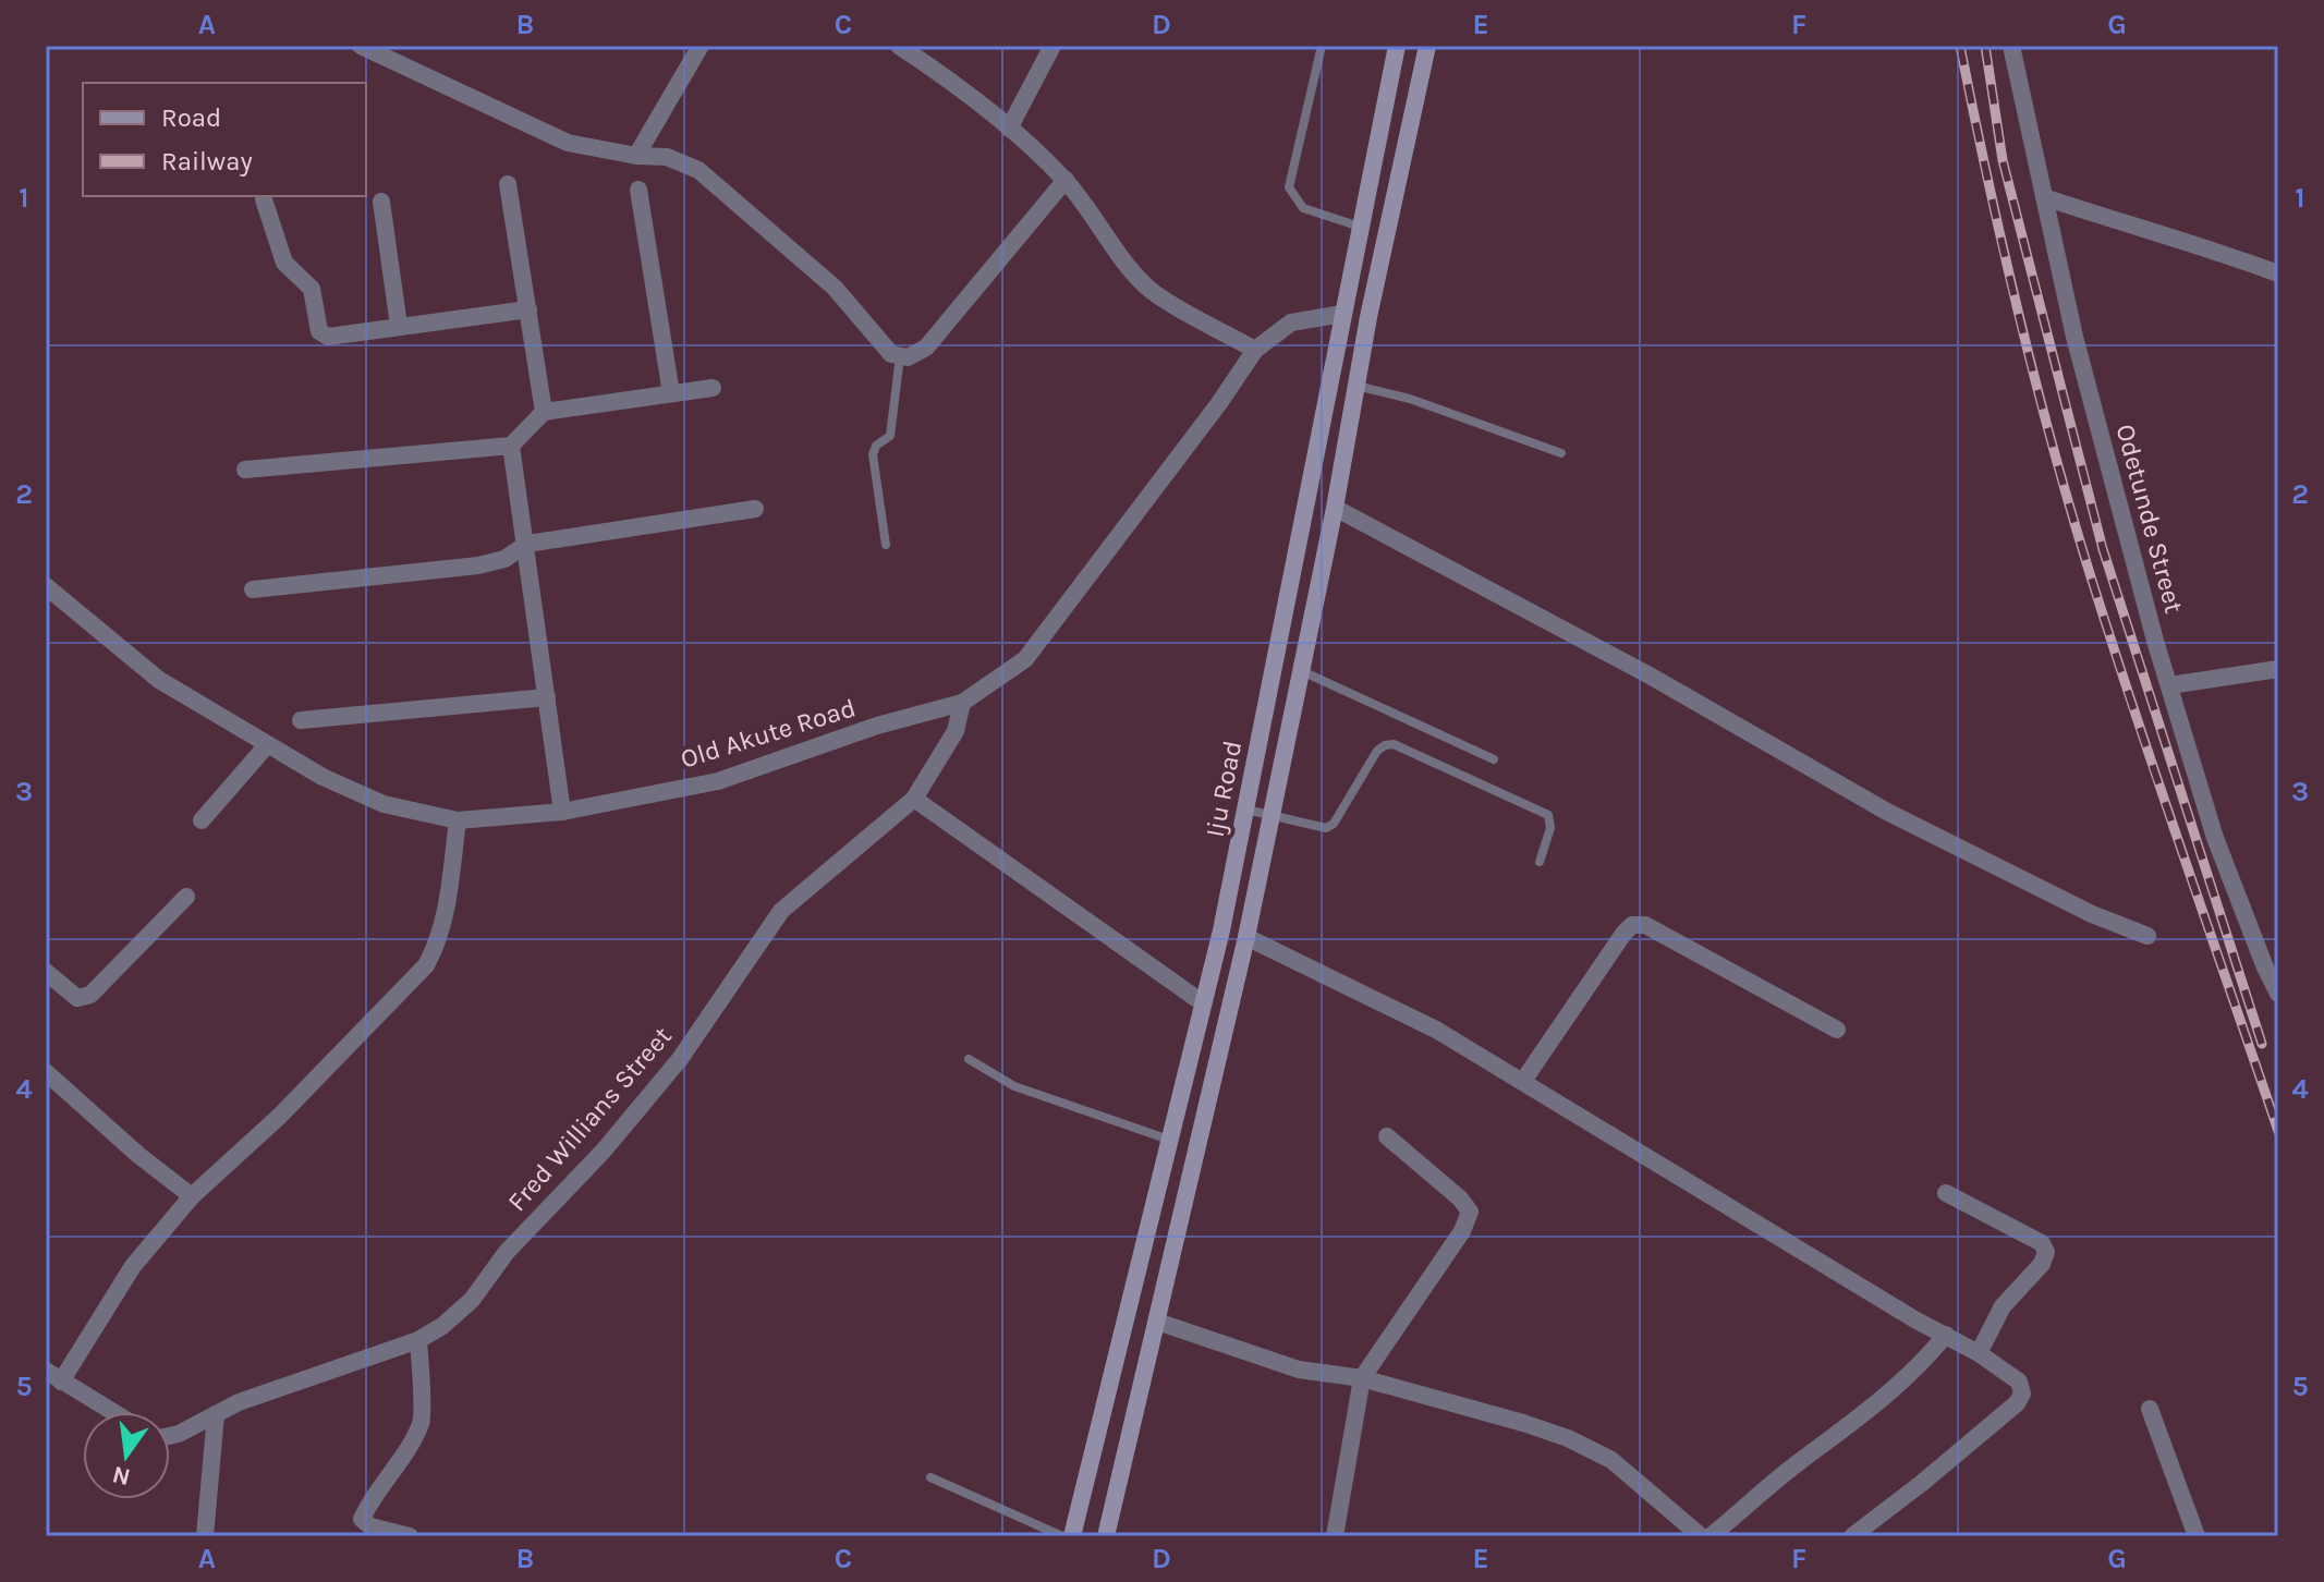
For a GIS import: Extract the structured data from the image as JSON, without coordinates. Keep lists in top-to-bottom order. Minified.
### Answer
{"streets":{"main road":["Iju Road"],"street":["Odetunde Street","Old Akute Road","Fred Willians Street"]},"crossings":[["Old Akute Road","Iju Road"],["Old Akute Road","Fred Willians Street"]],"legend":["Road","Railway"],"north":"bottom","grid":{"columns":["A","B","C","D","E","F","G"],"rows":["1","2","3","4","5"]}}
